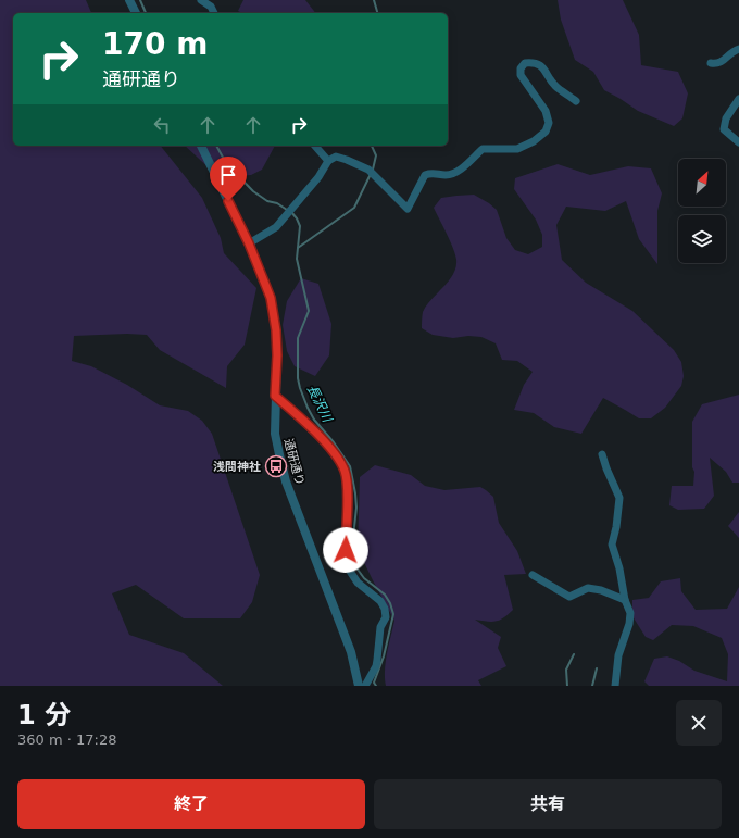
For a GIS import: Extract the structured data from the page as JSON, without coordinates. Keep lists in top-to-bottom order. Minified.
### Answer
{"streets":{"street":["通研通り"]},"water":["長沢川"],"places":{"bus stop":["浅間神社"]},"north":"top right","page":{"turn":["170 m","通研通り"],"heading":["1 分","360 m · 17:28"],"buttons":["終了","共有"]}}
